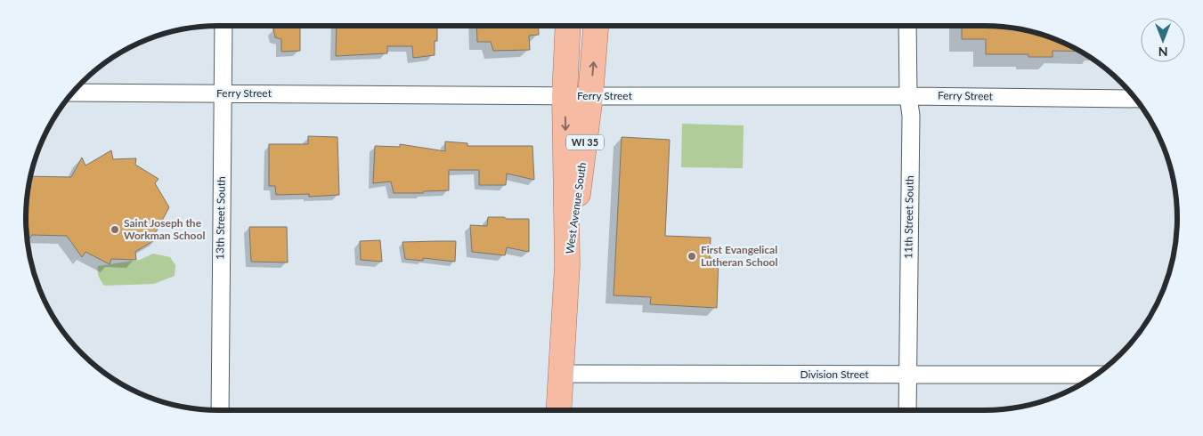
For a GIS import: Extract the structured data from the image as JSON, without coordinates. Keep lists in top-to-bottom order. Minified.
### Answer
{"streets":{"main road":["WI 35","West Avenue South"],"street":["Ferry Street","11th Street South","13th Street South","Division Street"]},"crossings":[["Ferry Street","West Avenue South"],["Ferry Street","11th Street South"],["Ferry Street","13th Street South"],["West Avenue South","Division Street"],["11th Street South","Division Street"]],"places":["Saint Joseph the Workman School","First Evangelical Lutheran School"],"north":"bottom"}
